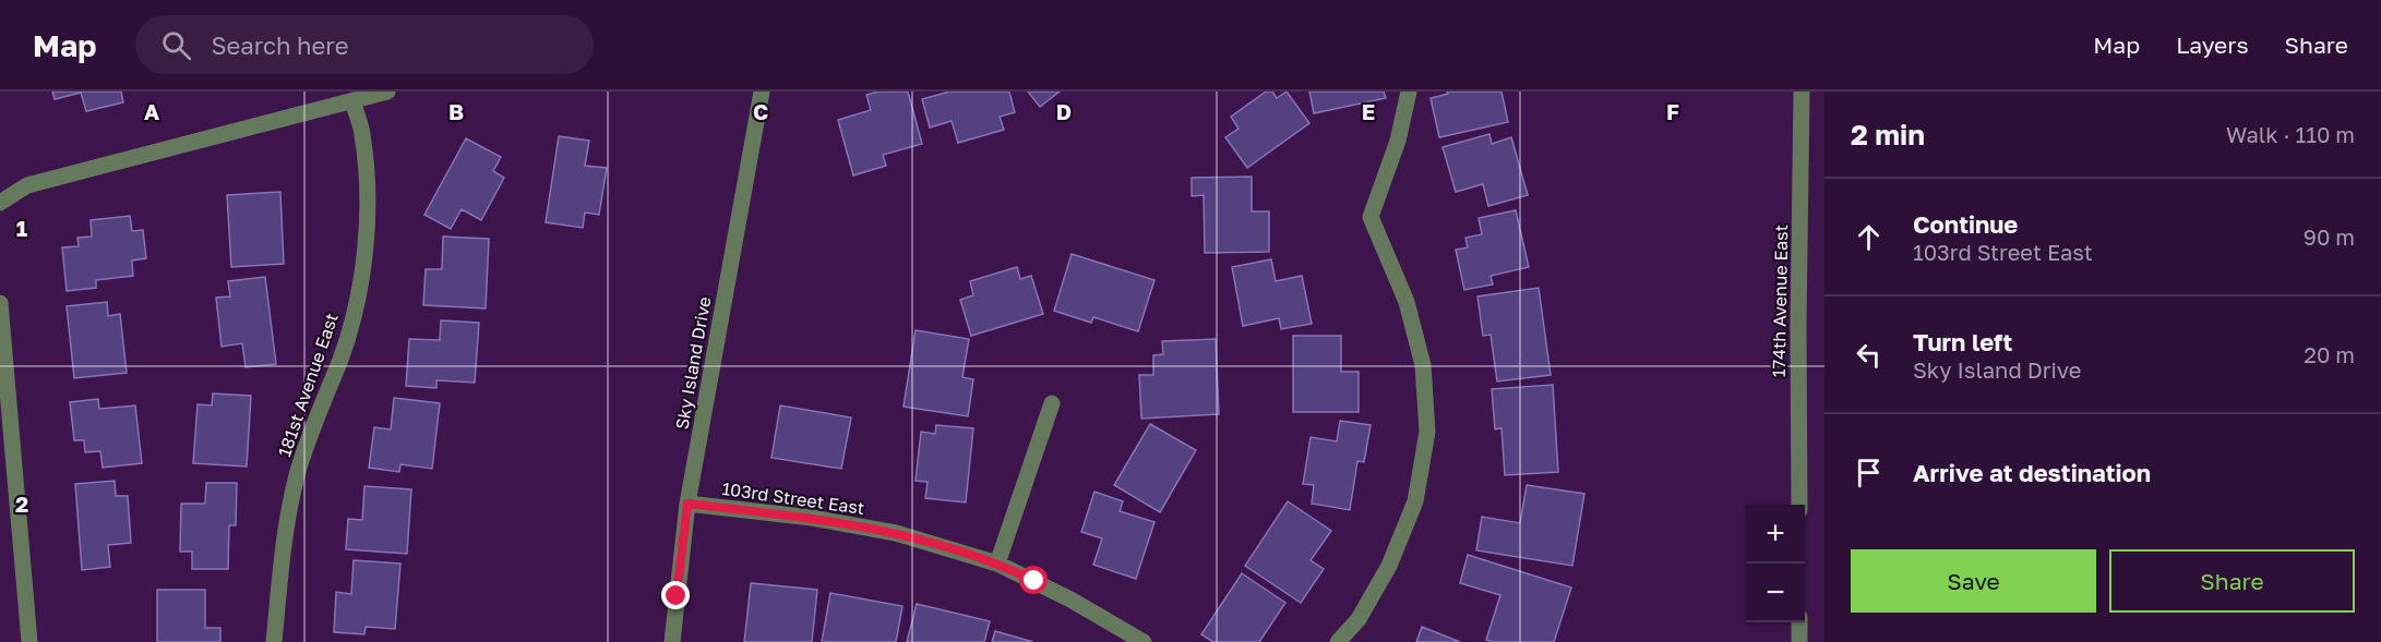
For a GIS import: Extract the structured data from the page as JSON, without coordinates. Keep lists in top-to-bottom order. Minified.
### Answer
{"streets":{"street":["174th Avenue East","Sky Island Drive","181st Avenue East","103rd Street East"]},"crossings":[["Sky Island Drive","103rd Street East"]],"page":{"header":"Map","search":"Search here","nav":["Map","Layers","Share"],"heading":["2 min","Walk · 110 m"],"list":[["Continue","103rd Street East","90 m"],["Turn left","Sky Island Drive","20 m"],"Arrive at destination"],"map_buttons":["+","−"],"buttons":["Save","Share"]},"grid":{"columns":["A","B","C","D","E","F"],"rows":["1","2"]}}
